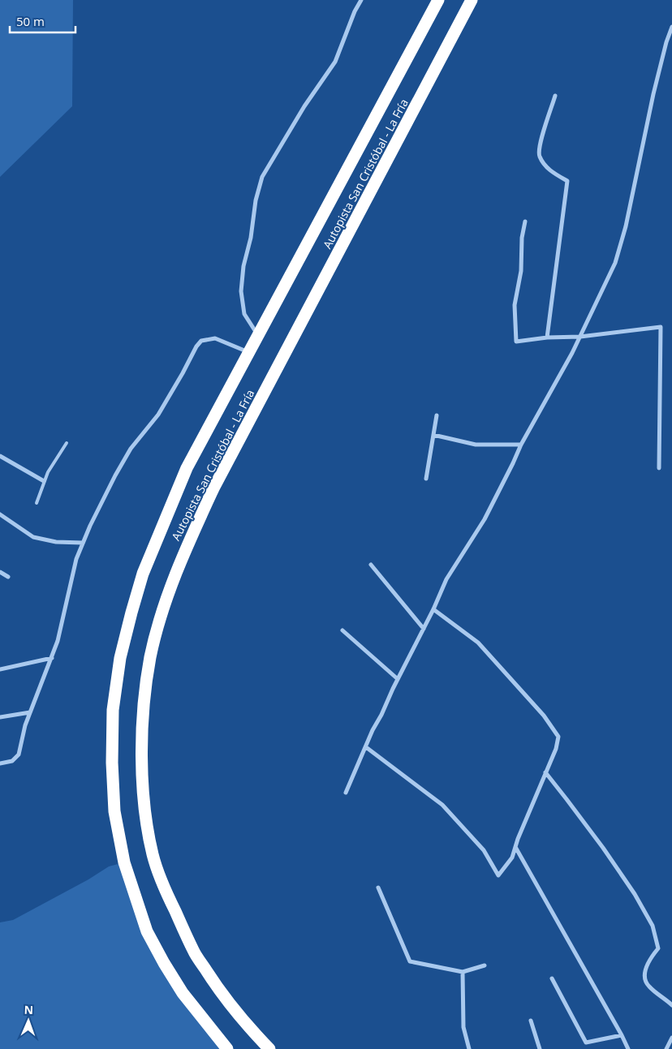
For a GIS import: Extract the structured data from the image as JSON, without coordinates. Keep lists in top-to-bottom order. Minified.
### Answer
{"streets":{"highway":["Autopista San Cristóbal - La Fría"]},"scale_bar":"50 m","north":"top"}
